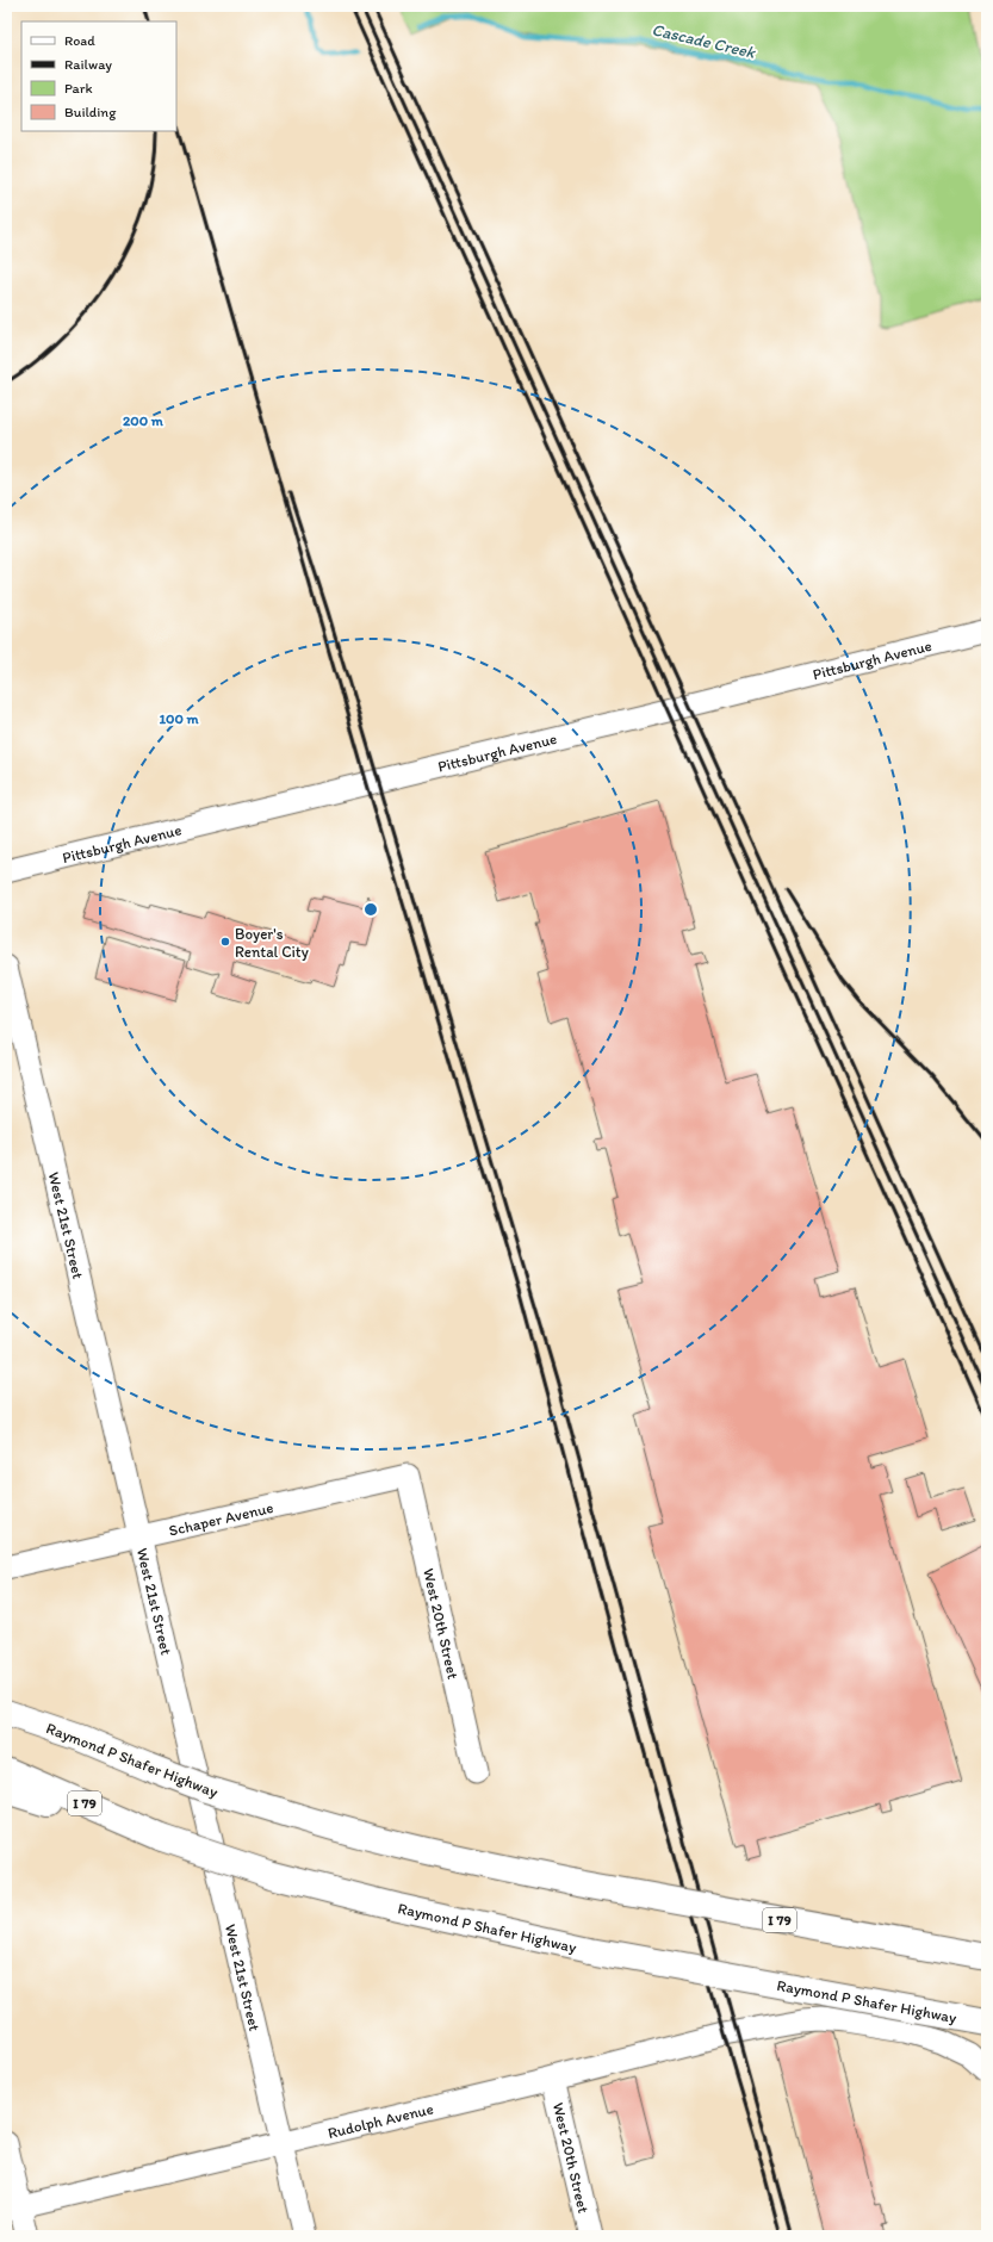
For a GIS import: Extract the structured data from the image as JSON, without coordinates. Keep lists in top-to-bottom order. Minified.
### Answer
{"streets":{"highway":["Raymond P Shafer Highway","I 79"],"street":["Pittsburgh Avenue","West 21st Street","Schaper Avenue","West 20th Street","Rudolph Avenue"]},"crossings":[["West 21st Street","Schaper Avenue"],["West 21st Street","Rudolph Avenue"],["Schaper Avenue","West 20th Street"],["West 20th Street","Rudolph Avenue"]],"water":["Cascade Creek"],"places":["Boyer's Rental City"],"legend":["Road","Railway","Park","Building"],"rings":["200 m","100 m"]}
